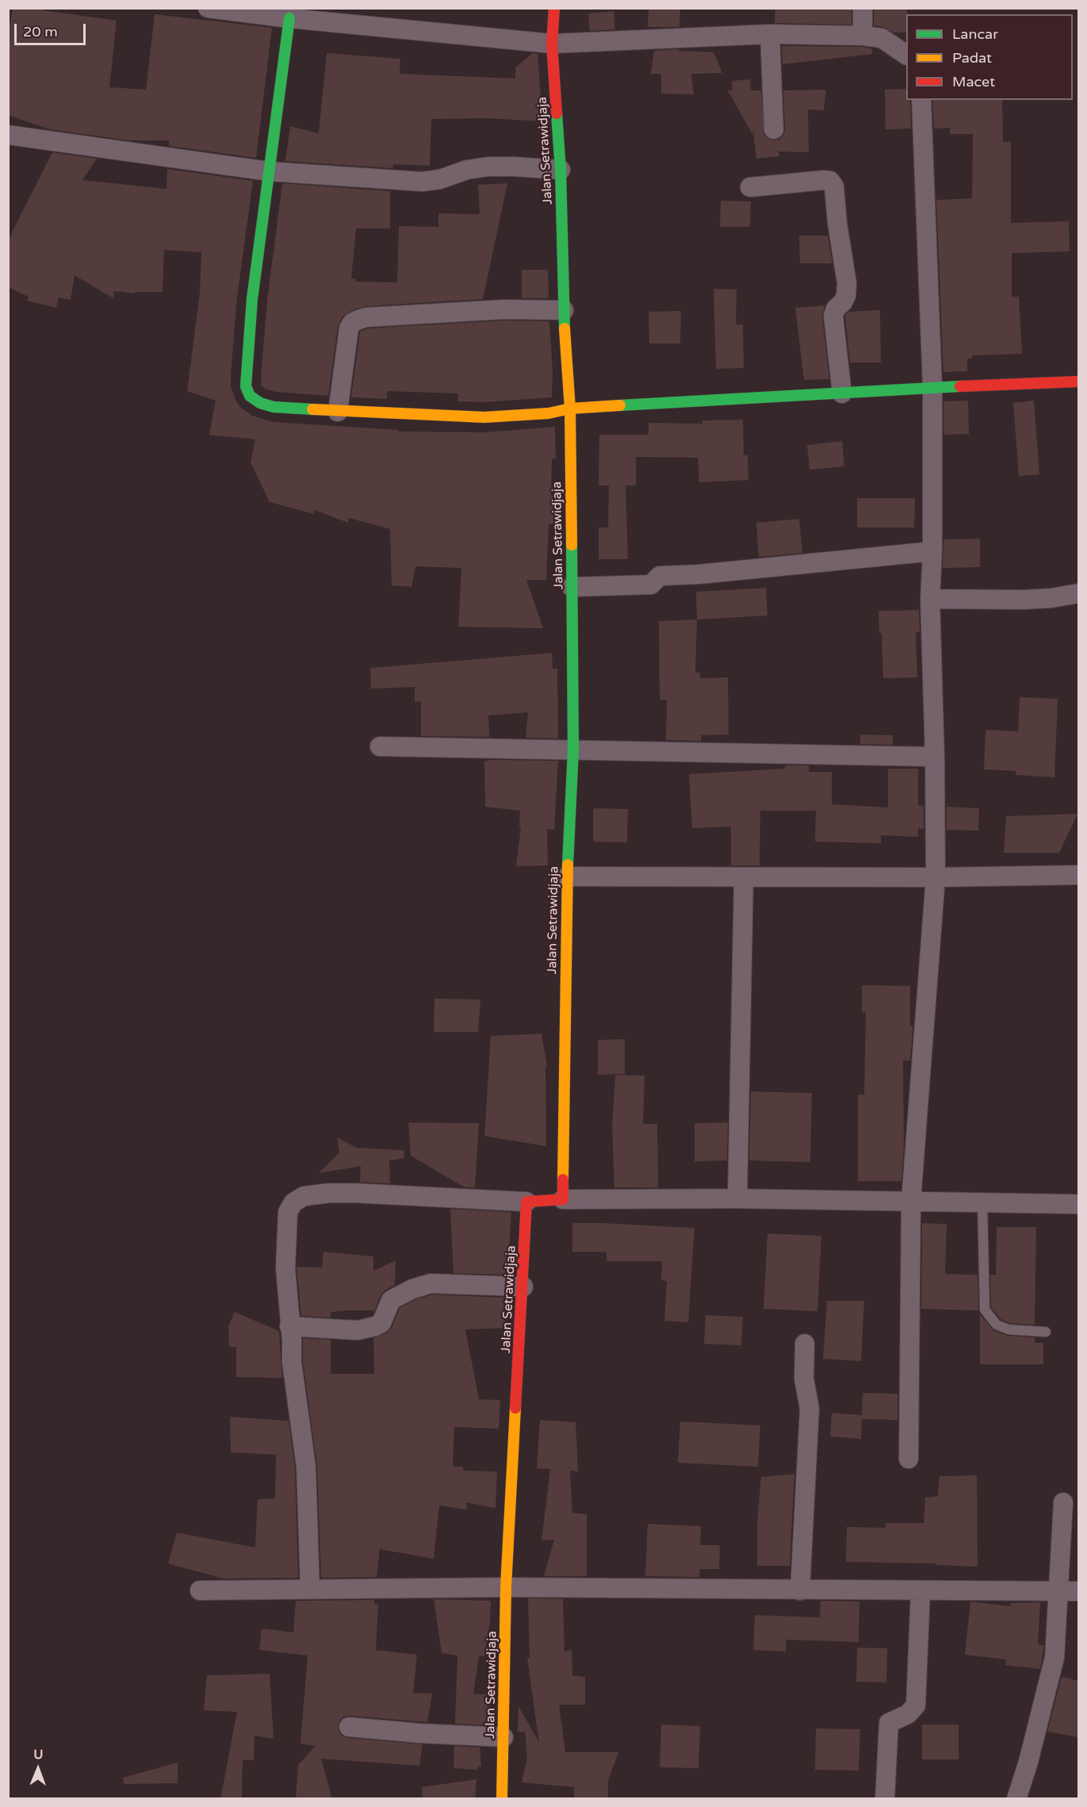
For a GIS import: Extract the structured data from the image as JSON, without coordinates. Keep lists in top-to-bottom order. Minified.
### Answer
{"streets":{"street":["Jalan Setrawidjaja"]},"legend":["Lancar","Padat","Macet"],"scale_bar":"20 m","north":"top"}
